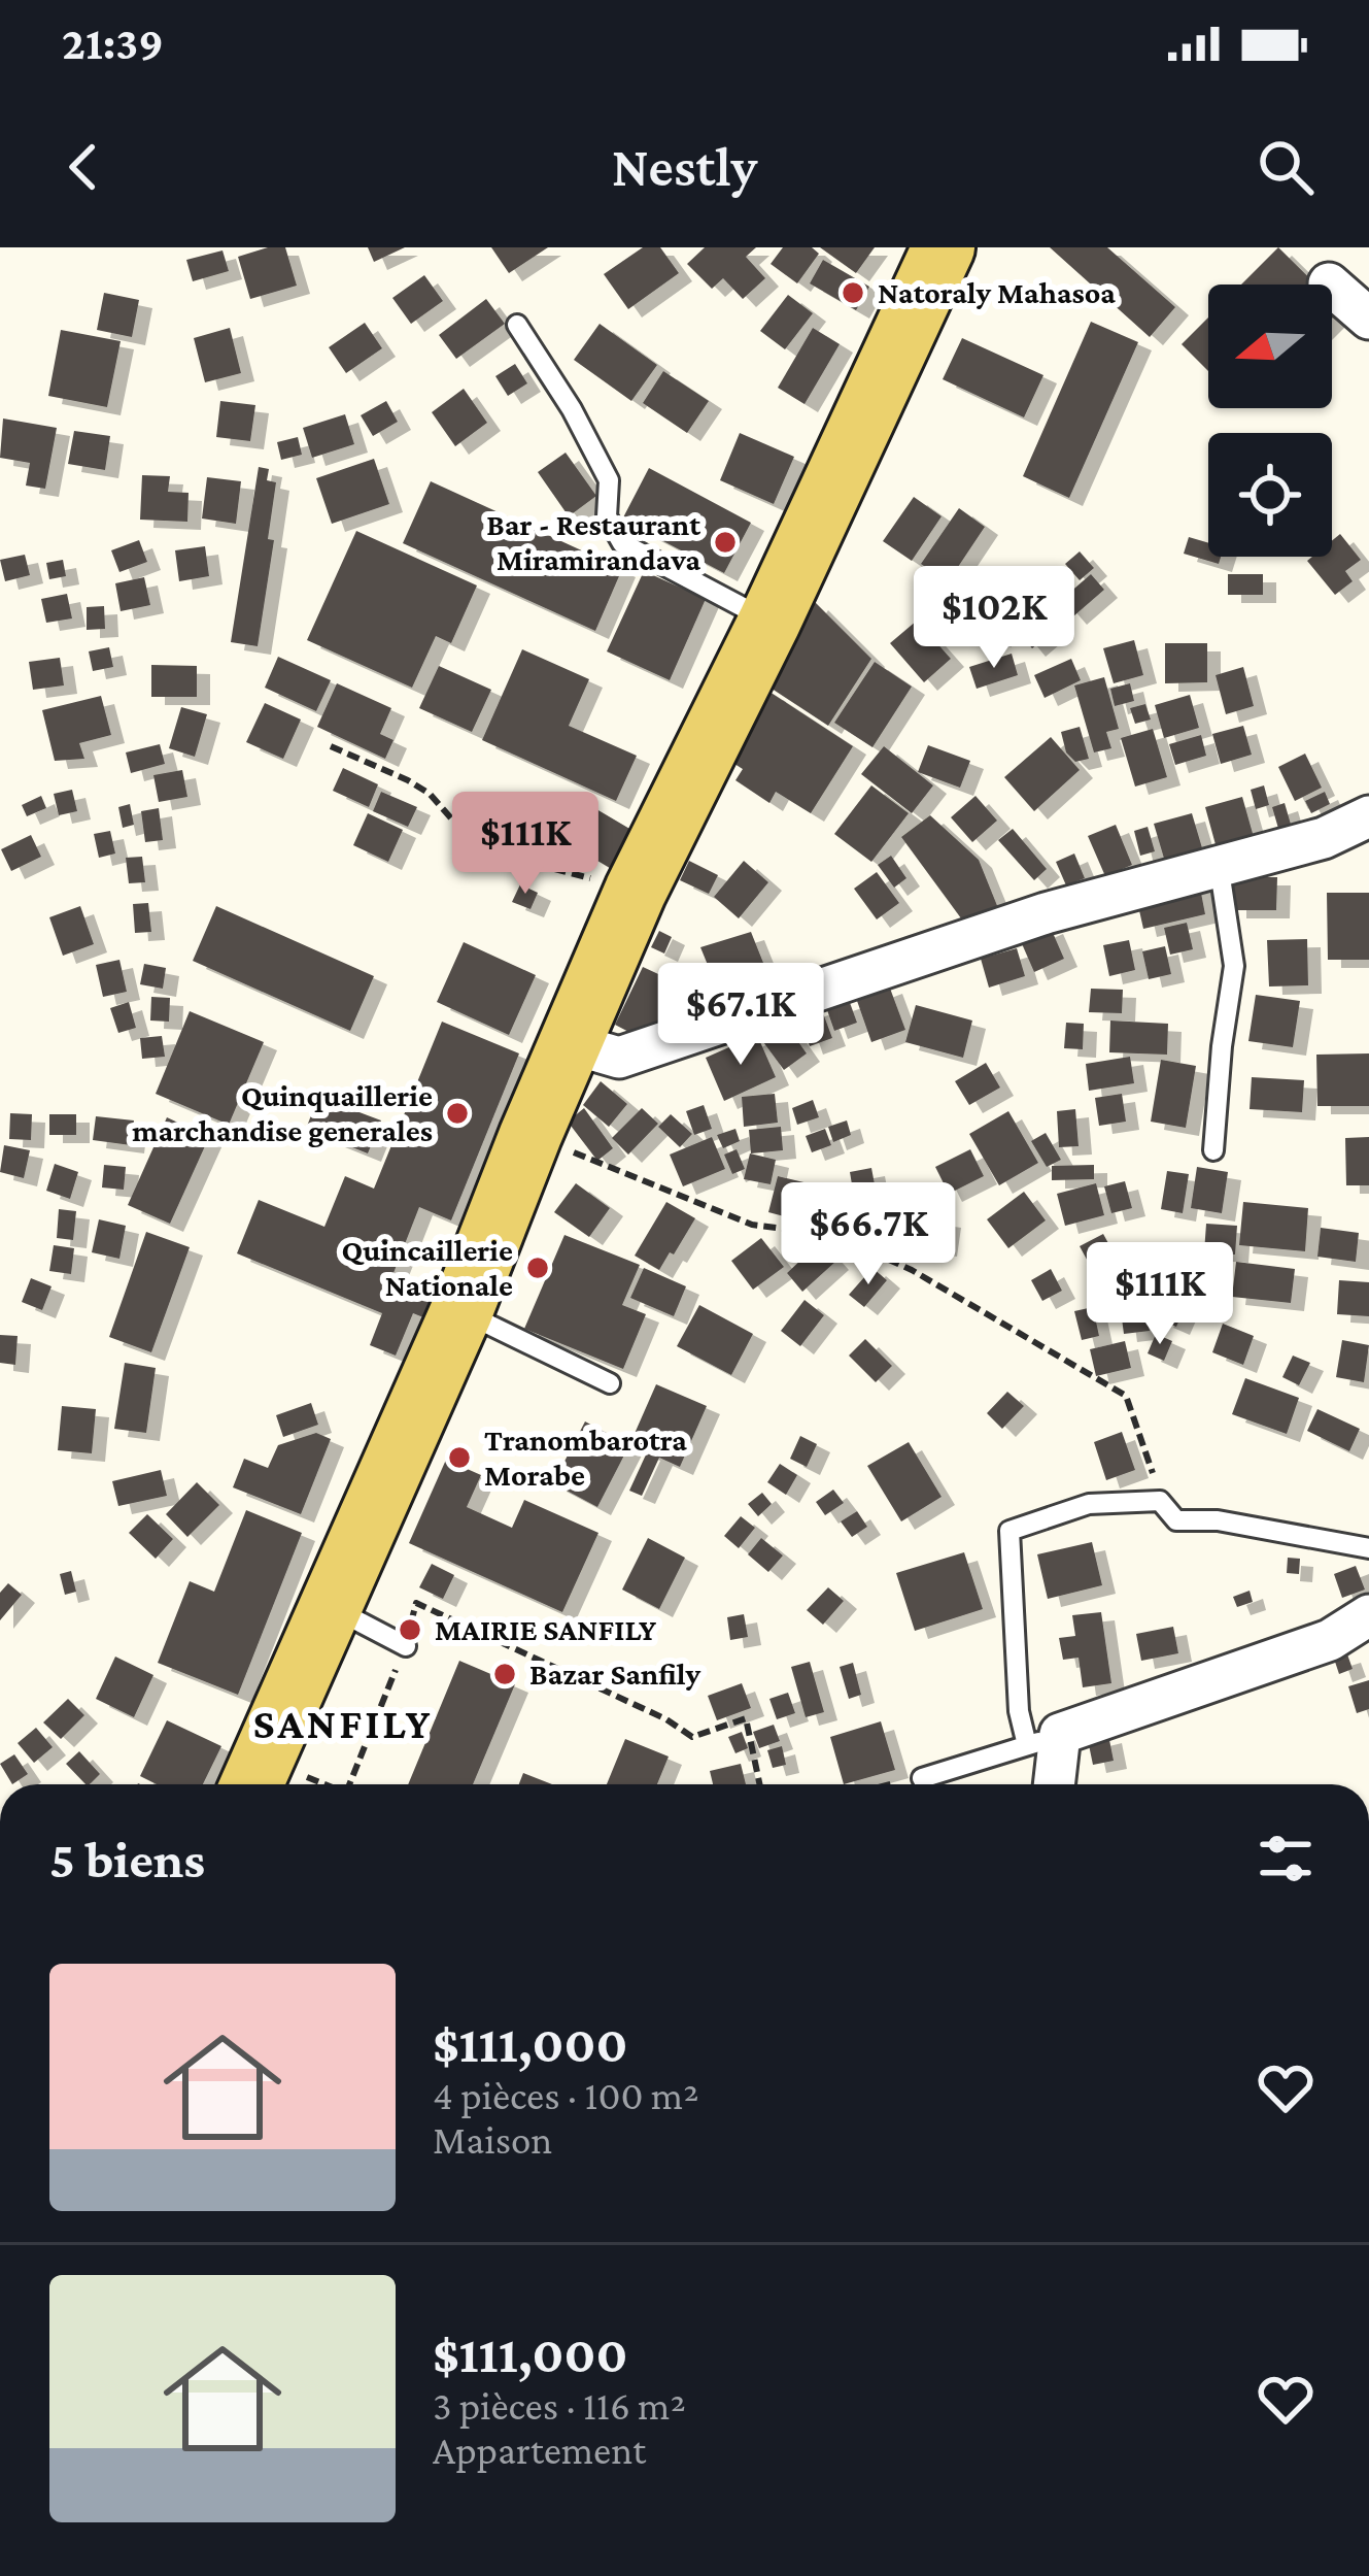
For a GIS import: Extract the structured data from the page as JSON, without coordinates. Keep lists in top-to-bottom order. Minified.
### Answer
{"districts":["SANFILY"],"places":["Natoraly Mahasoa","Bar - Restaurant Miramirandava","Quinquaillerie marchandise generales","Quincaillerie Nationale","Tranombarotra Morabe","MAIRIE SANFILY","Bazar Sanfily"],"north":"left","page":{"status":"21:39","header":"Nestly","price":["$102K","$111K","$67.1K","$66.7K","$111K"],"heading":"5 biens","list":[{"name":"$111,000","note":"4 pièces · 100 m² · Maison"},{"name":"$111,000","note":"3 pièces · 116 m² · Appartement"}]}}
